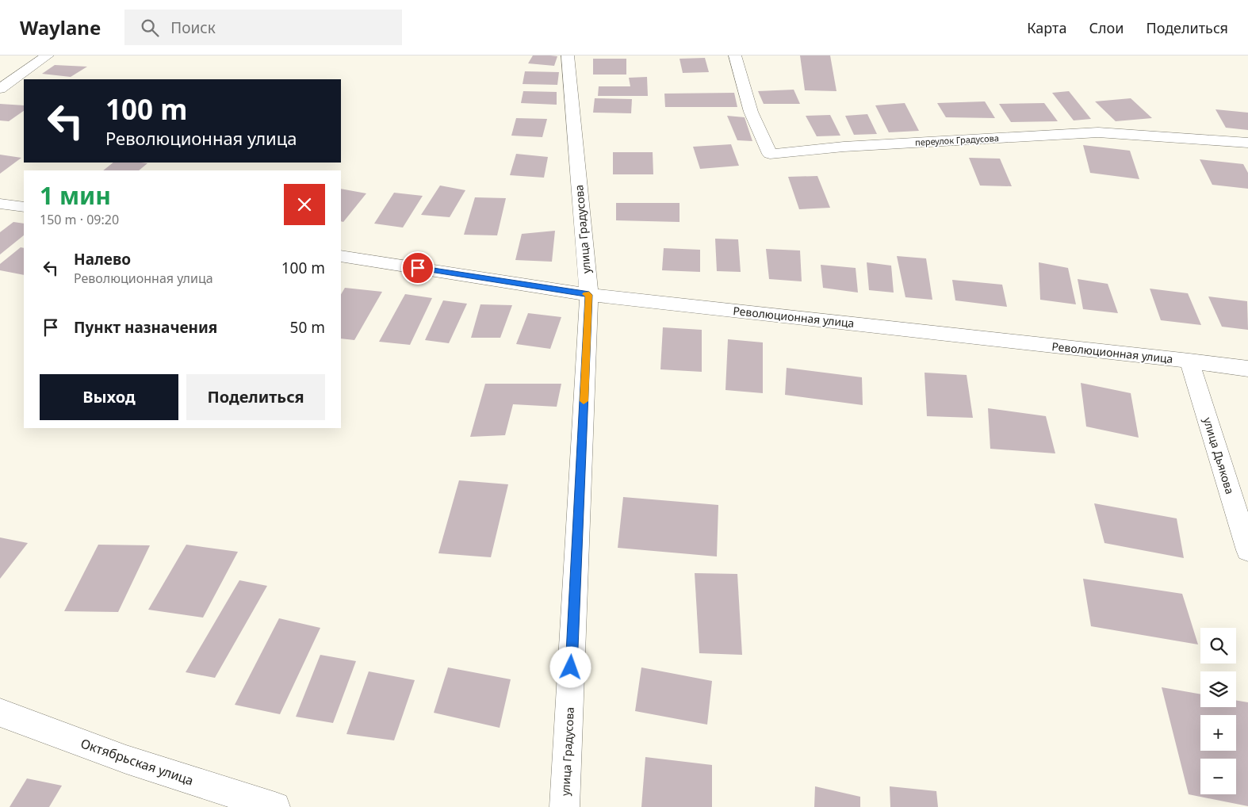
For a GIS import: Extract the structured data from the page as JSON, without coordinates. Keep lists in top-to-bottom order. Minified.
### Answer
{"streets":{"street":["переулок Градусова","улица Градусова","Революционная улица","улица Дьякова","Октябрьская улица"]},"crossings":[["улица Градусова","Революционная улица"],["Революционная улица","улица Дьякова"]],"page":{"header":"Waylane","search":"Поиск","nav":["Карта","Слои","Поделиться"],"turn":["100 m","Революционная улица"],"heading":["1 мин","150 m · 09:20"],"list":[{"name":"Налево","note":"Революционная улица","value":"100 m"},{"name":"Пункт назначения","value":"50 m"}],"buttons":["Выход","Поделиться"],"map_buttons":["+","−"]}}
